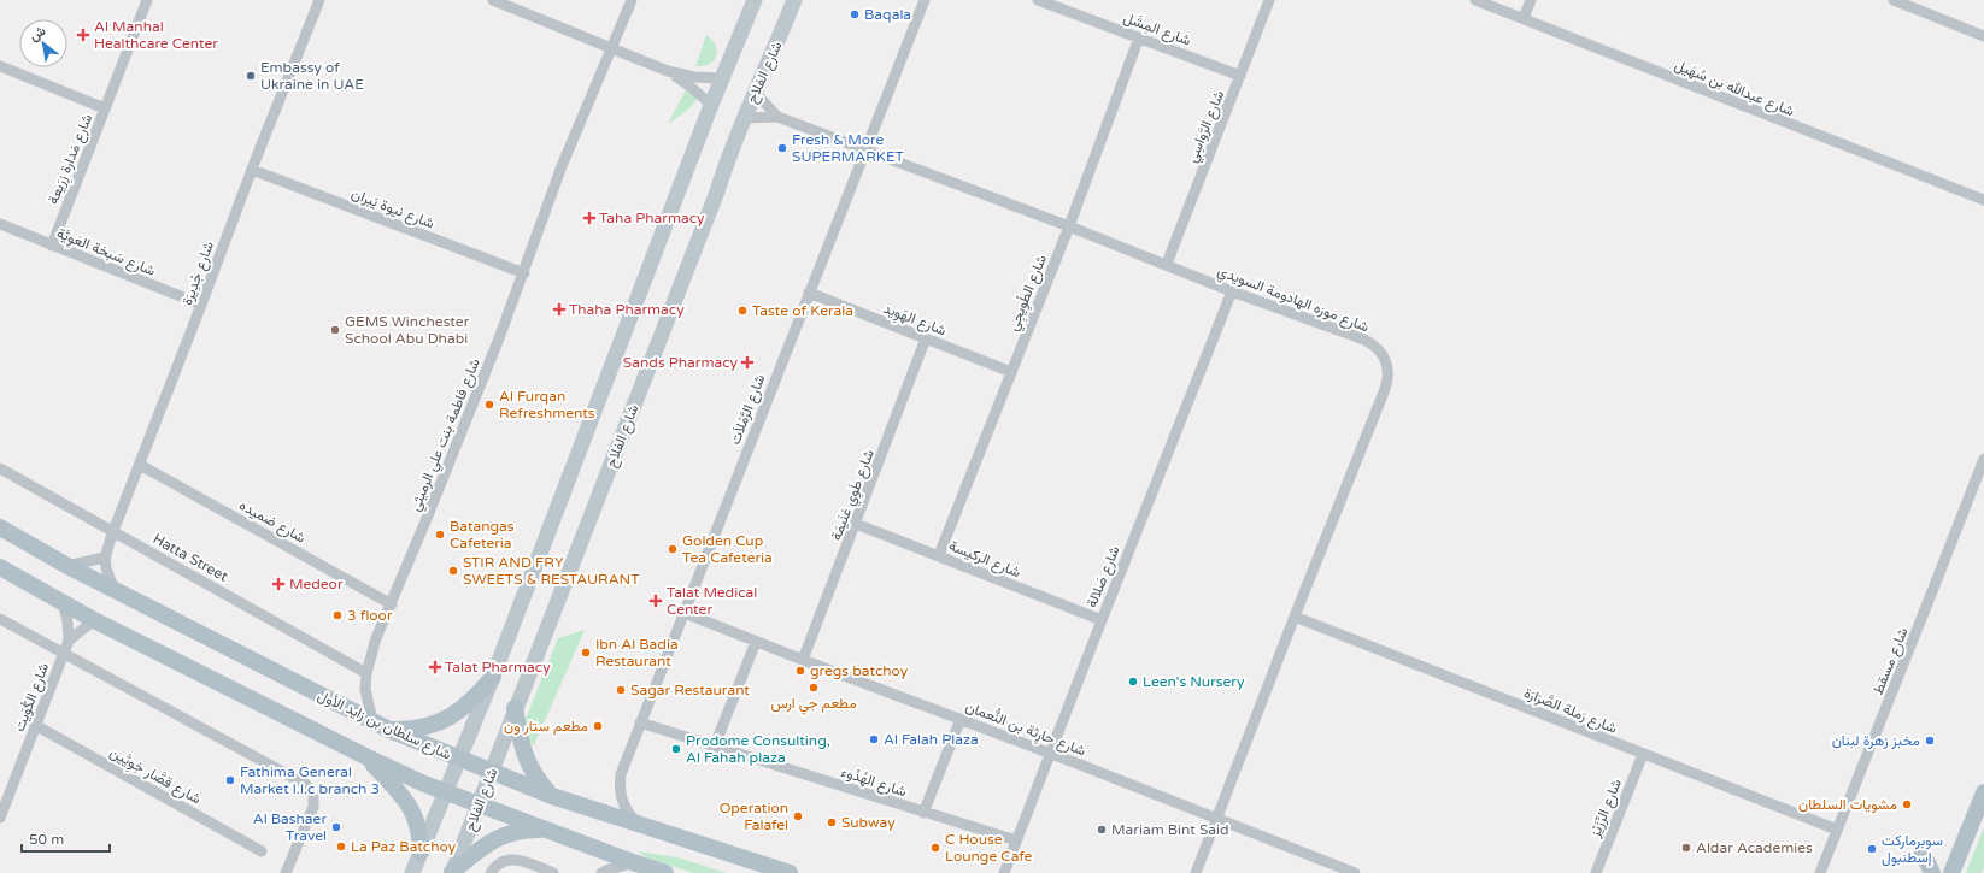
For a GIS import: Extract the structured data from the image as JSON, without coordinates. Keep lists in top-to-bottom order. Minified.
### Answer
{"streets":{"main road":["شارع الفلاح","شارع سلطان بن زايد الأول"],"street":["شارع المِشَل","شارع عبدالله بن سُهَيل","شارع الرَّواسِي","شارع مَدارة زِرَيعة","شارع نيوة يَبران","شارع سَبخة العَوِيَّة","شارع جْدِيرَة","شارع الطْوِيجِي","شارع موزه الهادومة السويدي","شارع الهَوِيد","شارع الرَّمْلاَت","شارع فاطمة بنت علي الرميثي","شارع طَوِي غنَيمَة","شارع ضميده","Hatta Street","شارع الركيسة","شارع صَلالة","شارع مسقط","شارع الكُوَيت","شارع رَملة الصَّرَارَة","شارع حارِثة بن النُّعمان","شارع قصَّار خِوِيَّين","شارع الهُدُوء","شارع الرِّزَيْز"]},"crossings":[["شارع المِشَل","شارع الرَّواسِي"],["شارع المِشَل","شارع الطْوِيجِي"],["شارع الفلاح","شارع موزه الهادومة السويدي"],["شارع الفلاح","شارع سلطان بن زايد الأول"],["شارع الرَّواسِي","شارع موزه الهادومة السويدي"],["شارع مَدارة زِرَيعة","شارع سَبخة العَوِيَّة"],["شارع نيوة يَبران","شارع جْدِيرَة"],["شارع نيوة يَبران","شارع فاطمة بنت علي الرميثي"],["شارع سَبخة العَوِيَّة","شارع جْدِيرَة"],["شارع جْدِيرَة","شارع ضميده"],["شارع جْدِيرَة","Hatta Street"],["شارع الطْوِيجِي","شارع موزه الهادومة السويدي"],["شارع الطْوِيجِي","شارع الهَوِيد"],["شارع الطْوِيجِي","شارع الركيسة"],["شارع موزه الهادومة السويدي","شارع الرَّمْلاَت"],["شارع موزه الهادومة السويدي","شارع صَلالة"],["شارع موزه الهادومة السويدي","شارع رَملة الصَّرَارَة"],["شارع موزه الهادومة السويدي","شارع حارِثة بن النُّعمان"],["شارع الهَوِيد","شارع الرَّمْلاَت"],["شارع الهَوِيد","شارع طَوِي غنَيمَة"],["شارع الرَّمْلاَت","شارع سلطان بن زايد الأول"],["شارع الرَّمْلاَت","شارع حارِثة بن النُّعمان"],["شارع الرَّمْلاَت","شارع الهُدُوء"],["شارع فاطمة بنت علي الرميثي","شارع ضميده"],["شارع فاطمة بنت علي الرميثي","Hatta Street"],["شارع فاطمة بنت علي الرميثي","شارع سلطان بن زايد الأول"],["شارع طَوِي غنَيمَة","شارع الركيسة"],["شارع طَوِي غنَيمَة","شارع حارِثة بن النُّعمان"],["شارع الركيسة","شارع صَلالة"],["شارع صَلالة","شارع حارِثة بن النُّعمان"],["شارع صَلالة","شارع الهُدُوء"],["شارع مسقط","شارع رَملة الصَّرَارَة"],["شارع الكُوَيت","شارع قصَّار خِوِيَّين"],["شارع رَملة الصَّرَارَة","شارع الرِّزَيْز"]],"places":{"other":["Baqala","Embassy of Ukraine in UAE","Fresh & More SUPERMARKET","Taste of Kerala","GEMS Winchester School Abu Dhabi","Al Furqan Refreshments","Batangas Cafeteria","Golden Cup Tea Cafeteria","STIR AND FRY SWEETS & RESTAURANT","3 floor","Ibn Al Badia Restaurant","gregs batchoy","Leen's Nursery","مطعم جي ارس","Sagar Restaurant","مطعم ستار ون","Al Falah Plaza","مخبز زهرة لبنان","Prodome Consulting, Al Fahah plaza","Fathima General Market l.l.c branch 3","مشويات السلطان","Operation Falafel","Subway","Al Bashaer Travel","Mariam Bint Said","La Paz Batchoy","C House Lounge Cafe","Aldar Academies","سوبرماركت إسطنبول"],"health":["Al Manhal Healthcare Center","Taha Pharmacy","Thaha Pharmacy","Sands Pharmacy","Medeor","Talat Medical Center","Talat Pharmacy"]},"scale_bar":"50 m","north":"top left"}
